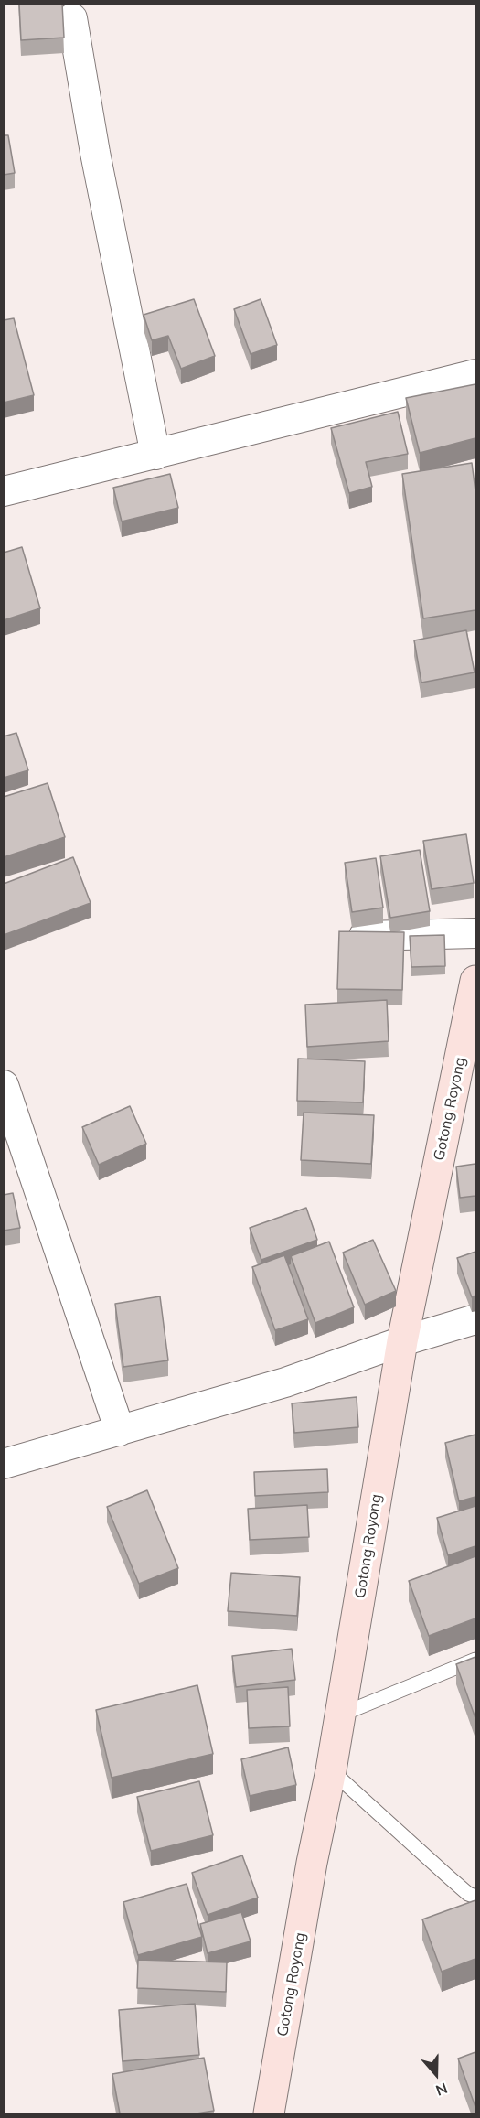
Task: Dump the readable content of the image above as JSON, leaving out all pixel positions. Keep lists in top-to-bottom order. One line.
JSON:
{"streets":{"street":["Gotong Royong"]},"north":"bottom"}
